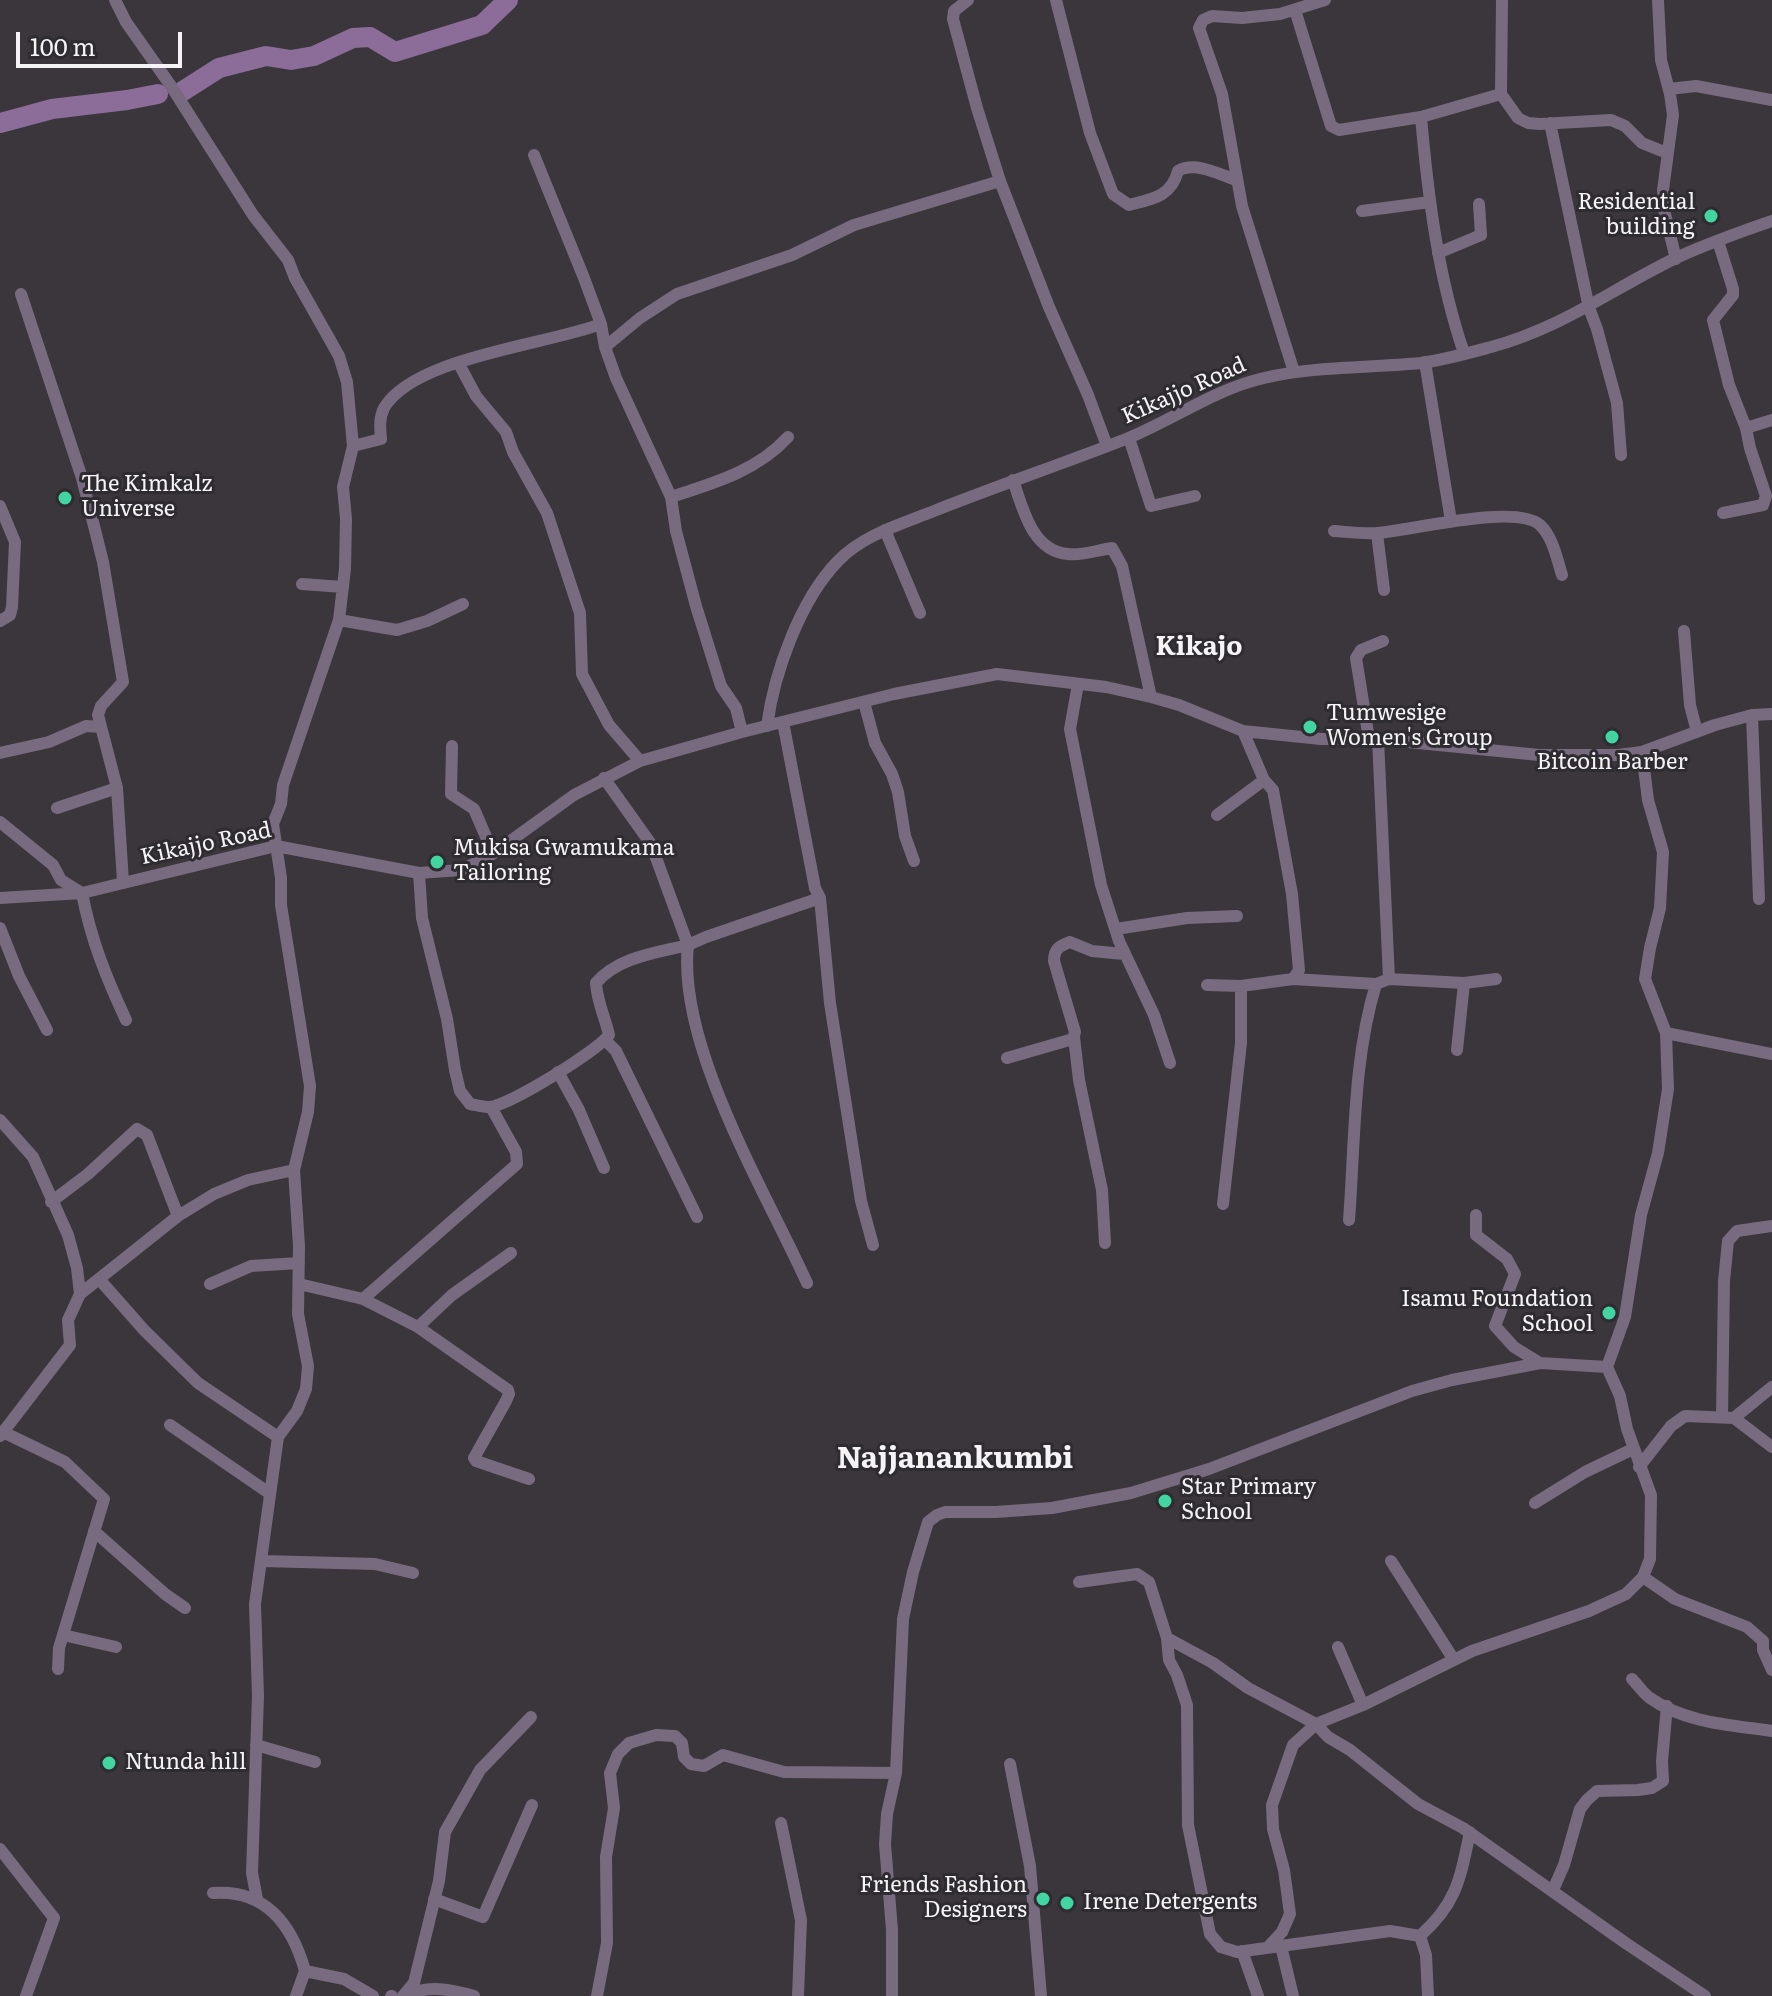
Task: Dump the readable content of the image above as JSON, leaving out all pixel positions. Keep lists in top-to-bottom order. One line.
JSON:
{"streets":{"street":["Kikajjo Road"]},"districts":["Kikajo","Najjanankumbi"],"places":["Residential building","The Kimkalz Universe","Tumwesige Women's Group","Bitcoin Barber","Mukisa Gwamukama Tailoring","Isamu Foundation School","Star Primary School","Ntunda hill","Friends Fashion Designers","Irene Detergents"],"scale_bar":"100 m"}
